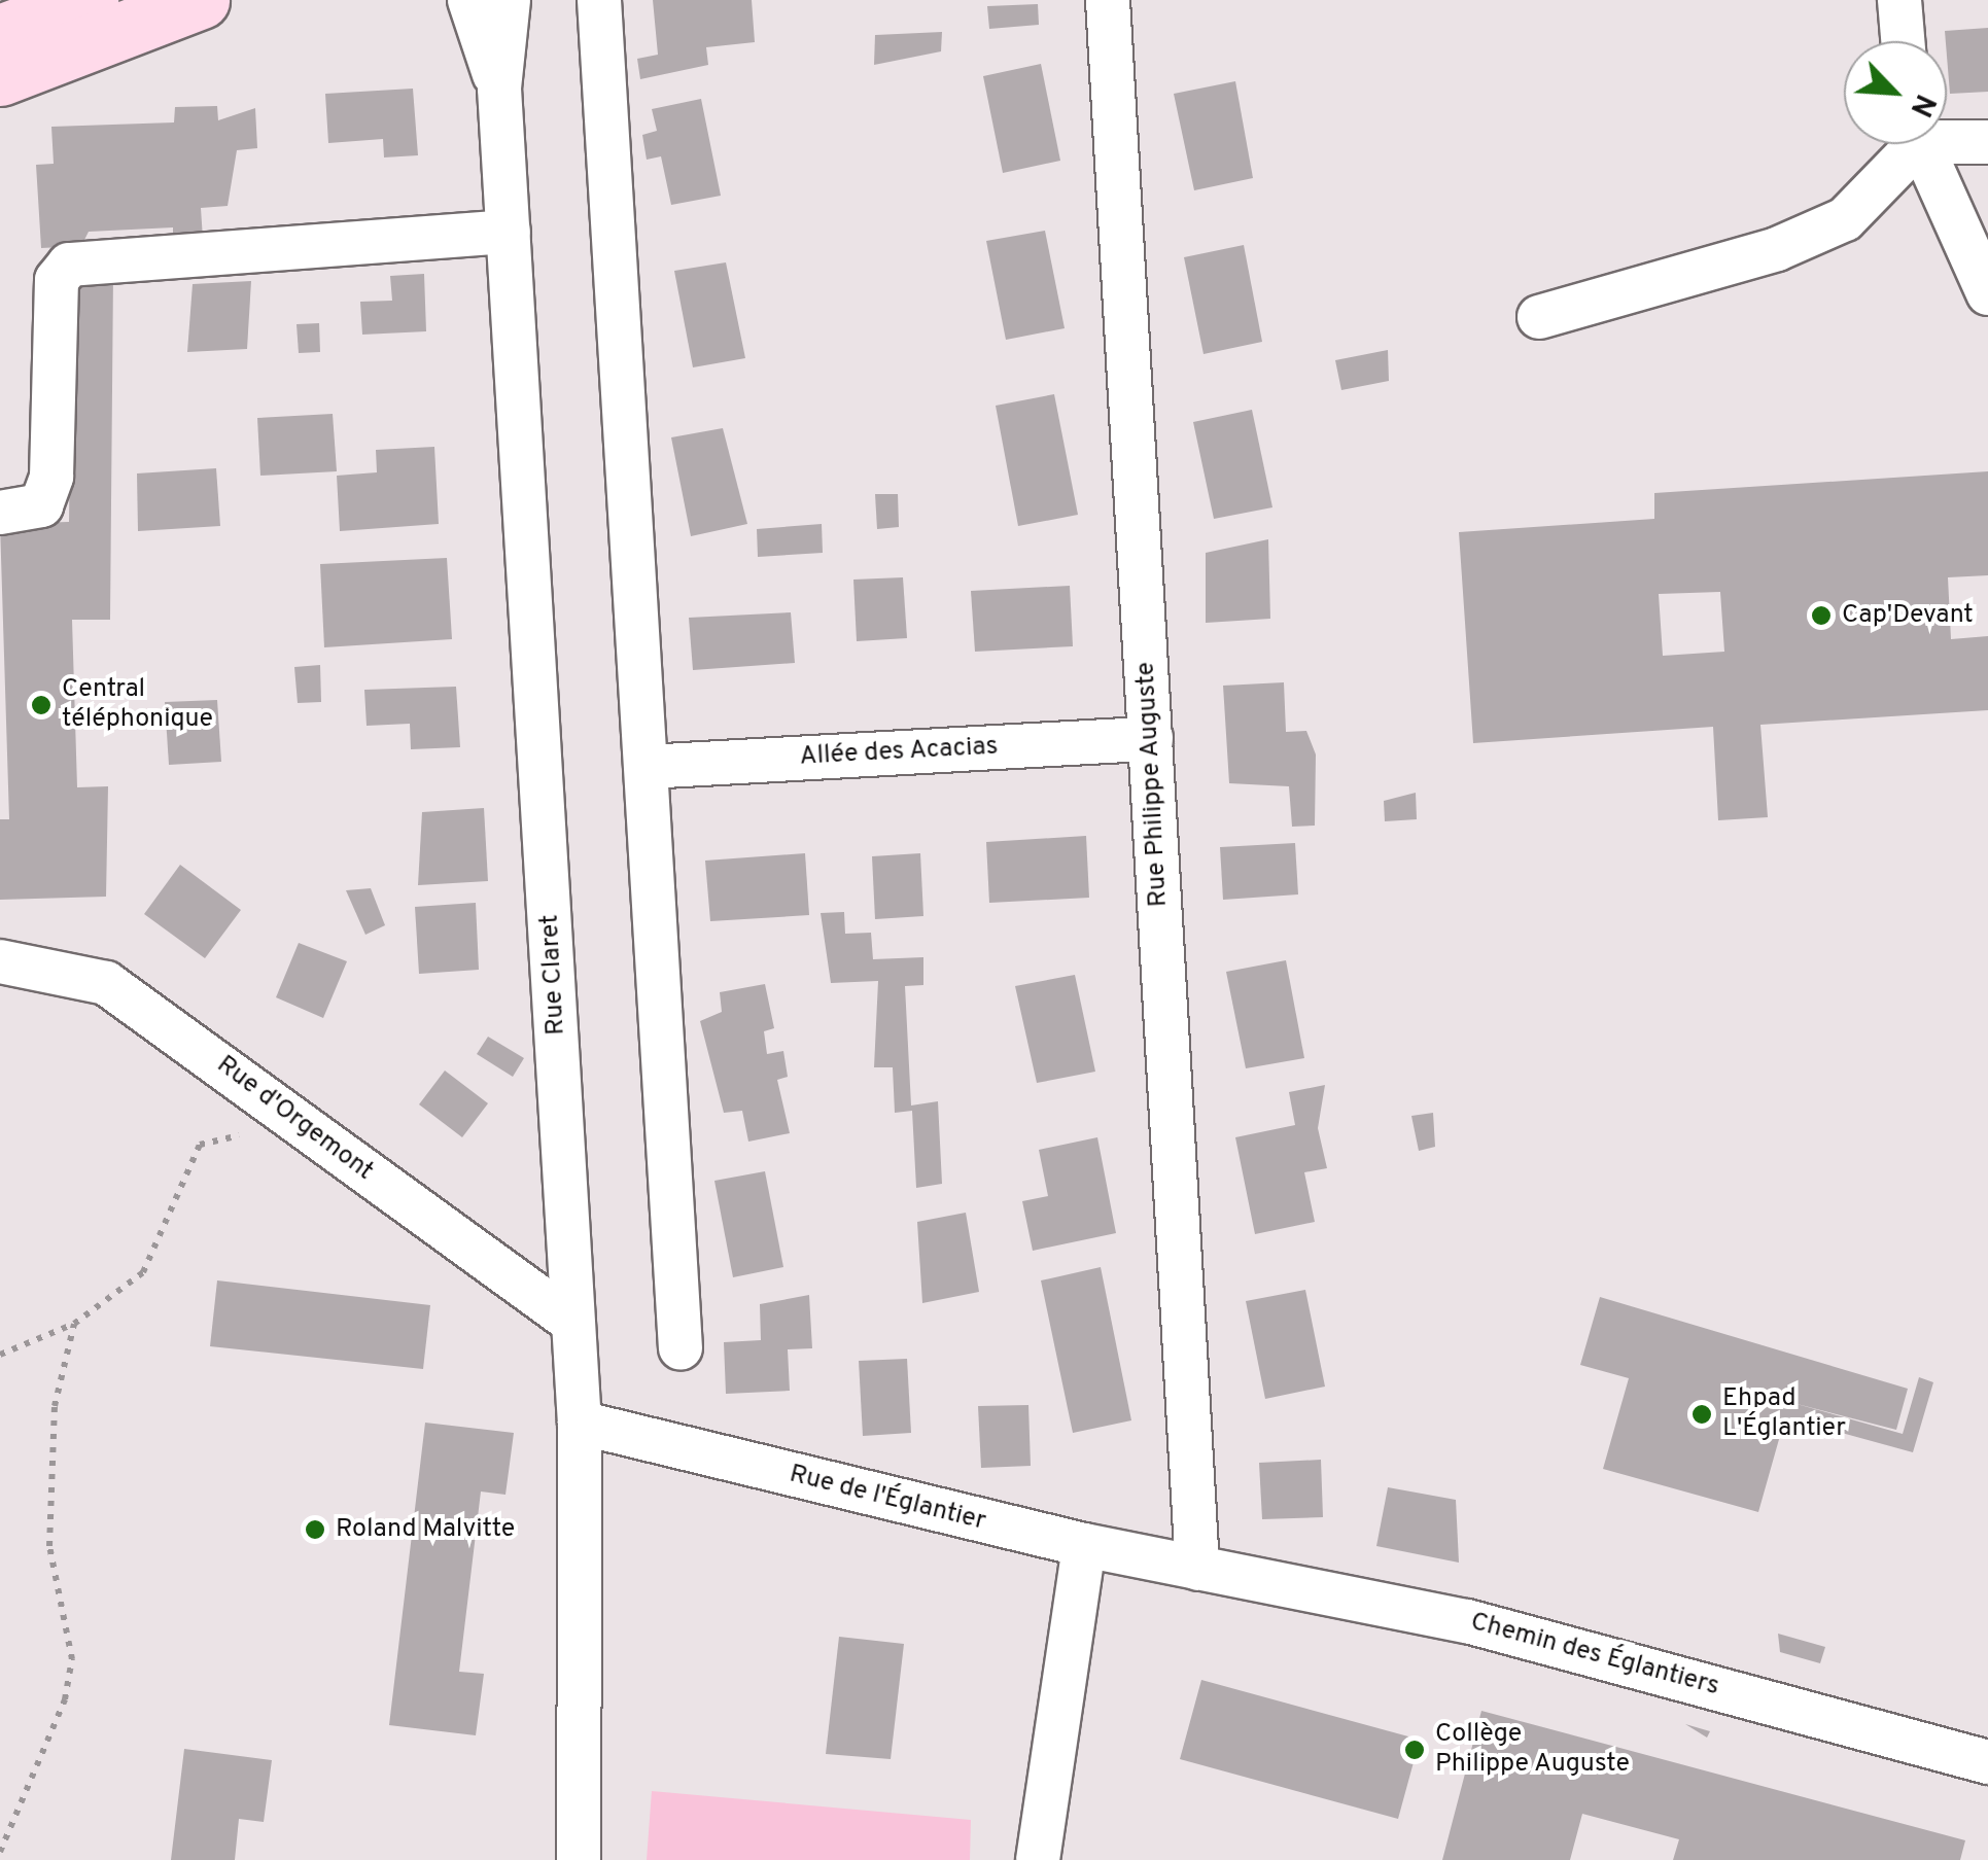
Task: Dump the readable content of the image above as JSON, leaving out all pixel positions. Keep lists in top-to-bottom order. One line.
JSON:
{"streets":{"street":["Allée des Acacias","Rue Philippe Auguste","Rue Claret","Rue d'Orgemont","Rue de l'Églantier","Chemin des Églantiers"]},"crossings":[["Allée des Acacias","Rue Philippe Auguste"],["Rue Philippe Auguste","Rue de l'Églantier"],["Rue Philippe Auguste","Chemin des Églantiers"],["Rue Claret","Rue d'Orgemont"],["Rue Claret","Rue de l'Églantier"],["Rue de l'Églantier","Chemin des Églantiers"]],"places":["Cap'Devant","Central téléphonique","Ehpad L'Églantier","Roland Malvitte","Collège Philippe Auguste"],"north":"bottom right"}
